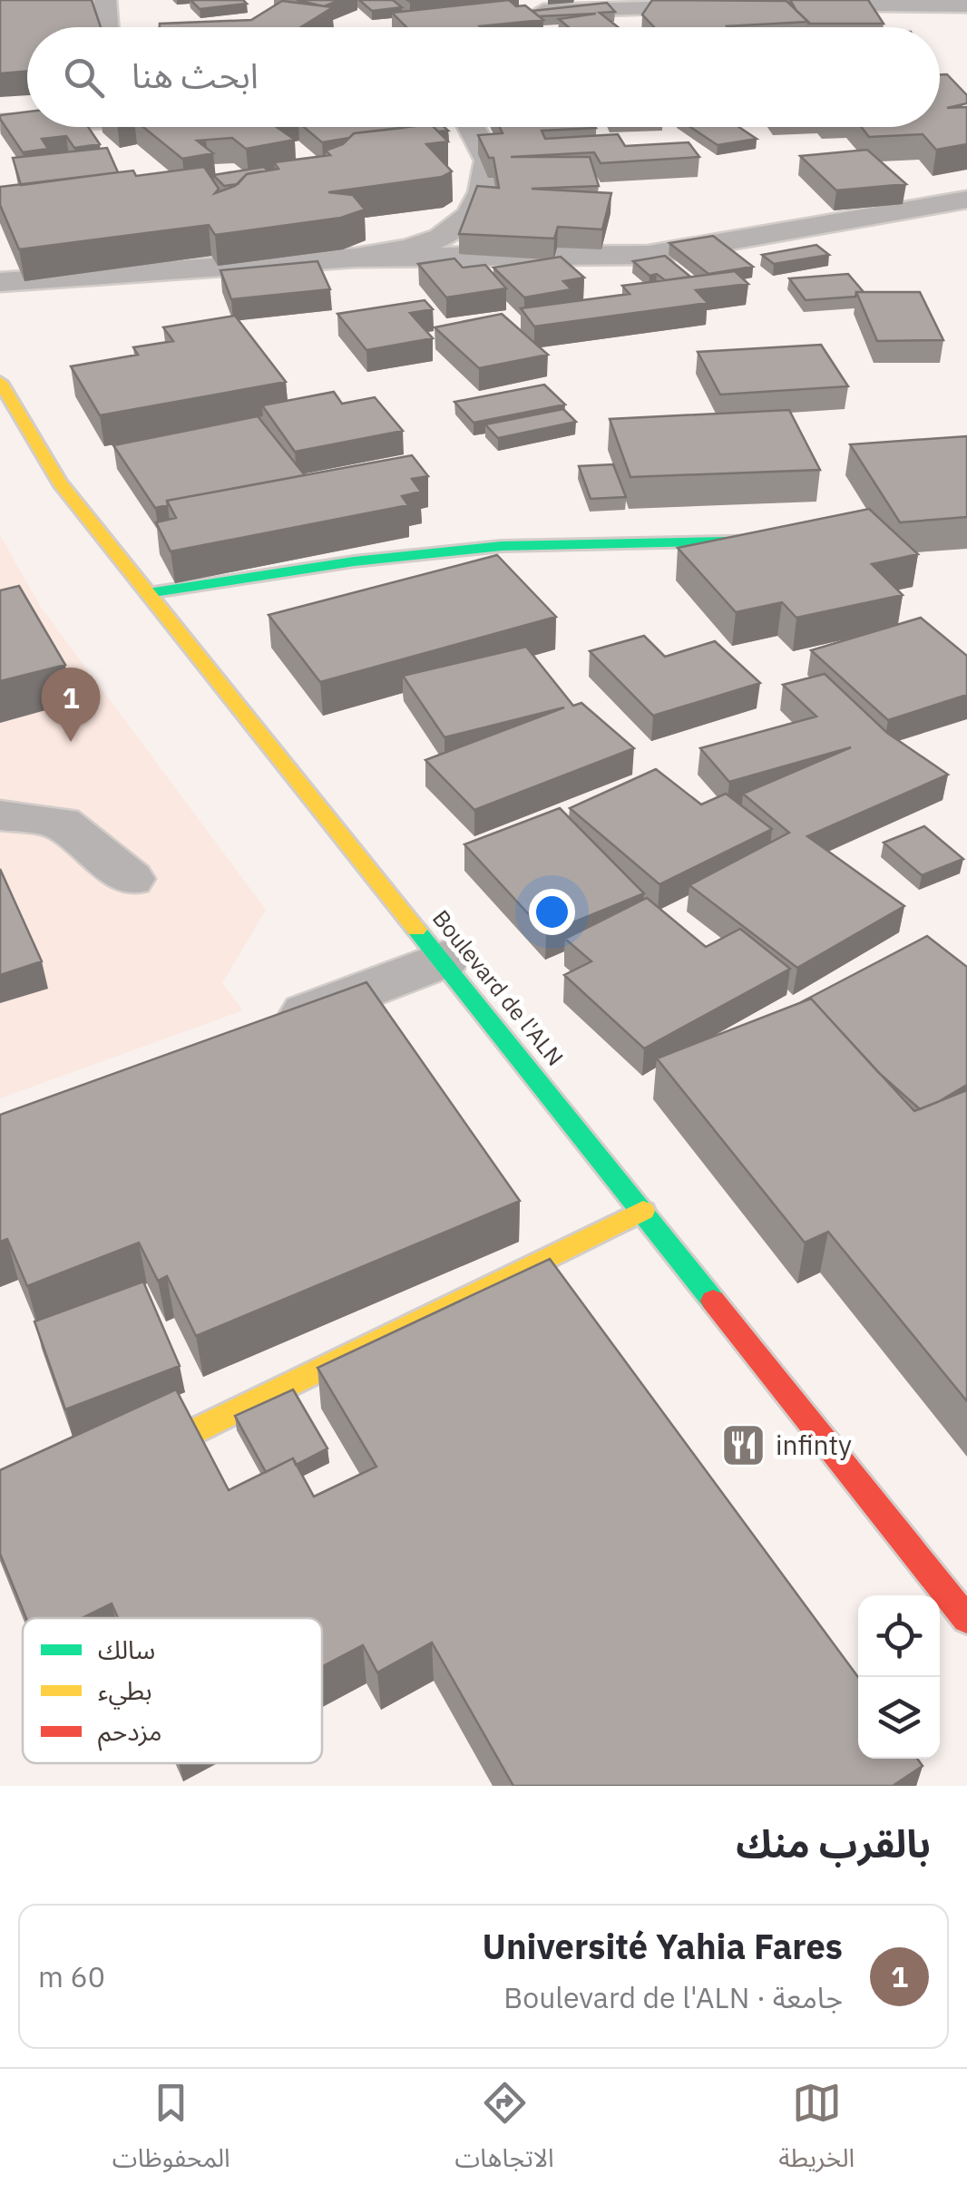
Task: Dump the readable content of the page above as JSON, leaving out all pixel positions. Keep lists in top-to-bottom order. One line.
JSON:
{"streets":{"main road":["Boulevard de l'ALN"]},"places":{"restaurant":["infinty"]},"legend":["سالك","بطيء","مزدحم"],"page":{"search":"ابحث هنا","pins":"1","heading":"بالقرب منك","list":[{"mark":"1","name":"Université Yahia Fares","note":"جامعة · Boulevard de l'ALN","value":"60 m"}],"nav":["الخريطة","الاتجاهات","المحفوظات"]}}
